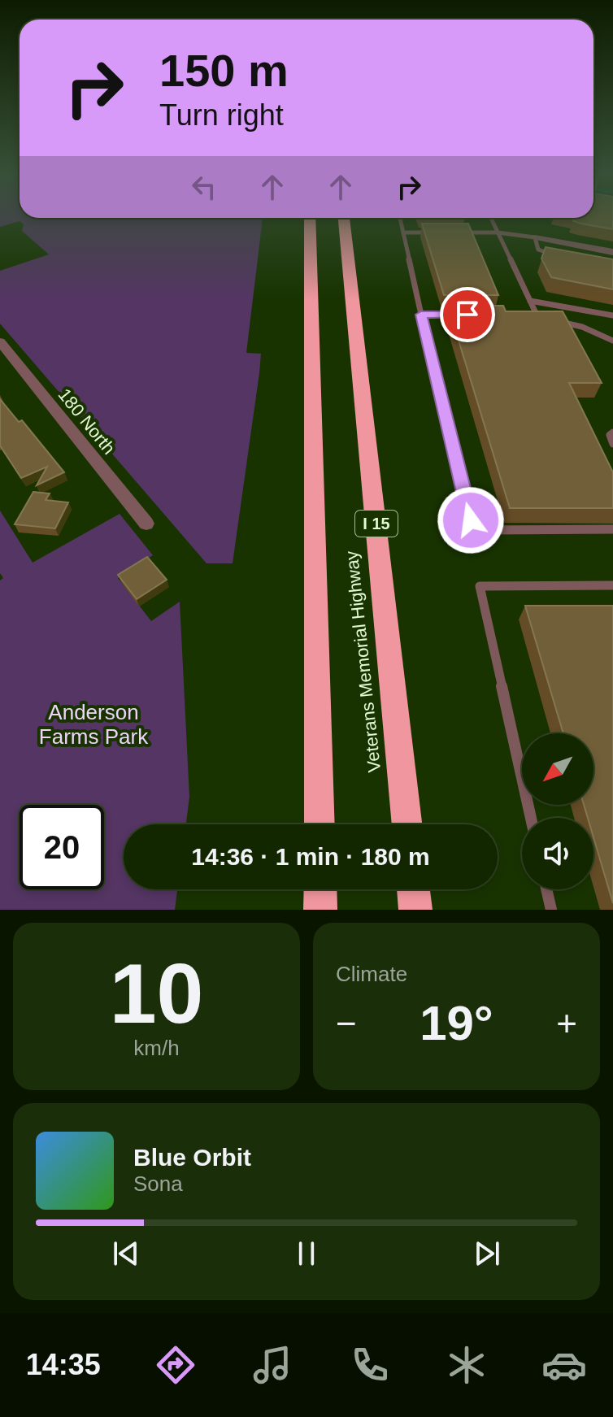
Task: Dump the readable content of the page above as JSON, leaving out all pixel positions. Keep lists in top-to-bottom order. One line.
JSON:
{"streets":{"highway":["I 15","Veterans Memorial Highway"],"street":["180 North"]},"parks":["Anderson Farms Park"],"north":"bottom left","page":{"turn":["150 m","Turn right"],"limit":"20","trip":"14:36 · 1 min · 180 m","tile":[["10","km/h"],"Climate"],"heat":["−","19°","+"],"song":["Blue Orbit","Sona"],"tabs":"14:35"}}
